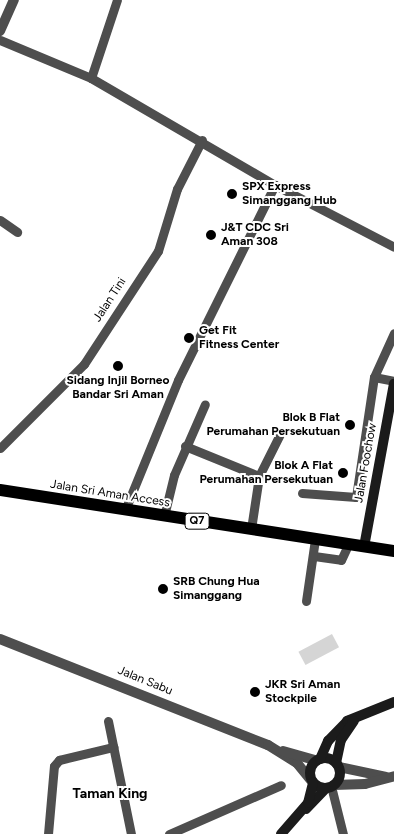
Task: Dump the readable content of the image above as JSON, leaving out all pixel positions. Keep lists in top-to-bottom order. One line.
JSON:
{"streets":{"main road":["Jalan Foochow","Jalan Sri Aman Access","Q7"],"street":["Jalan Tini","Jalan Sabu"]},"crossings":[["Jalan Foochow","Jalan Sri Aman Access"]],"districts":["Taman King"],"places":["SPX Express Simanggang Hub","J&T CDC Sri Aman 308","Get Fit Fitness Center","Sidang Injil Borneo Bandar Sri Aman","Blok B Flat Perumahan Persekutuan","Blok A Flat Perumahan Persekutuan","SRB Chung Hua Simanggang","JKR Sri Aman Stockpile"]}
